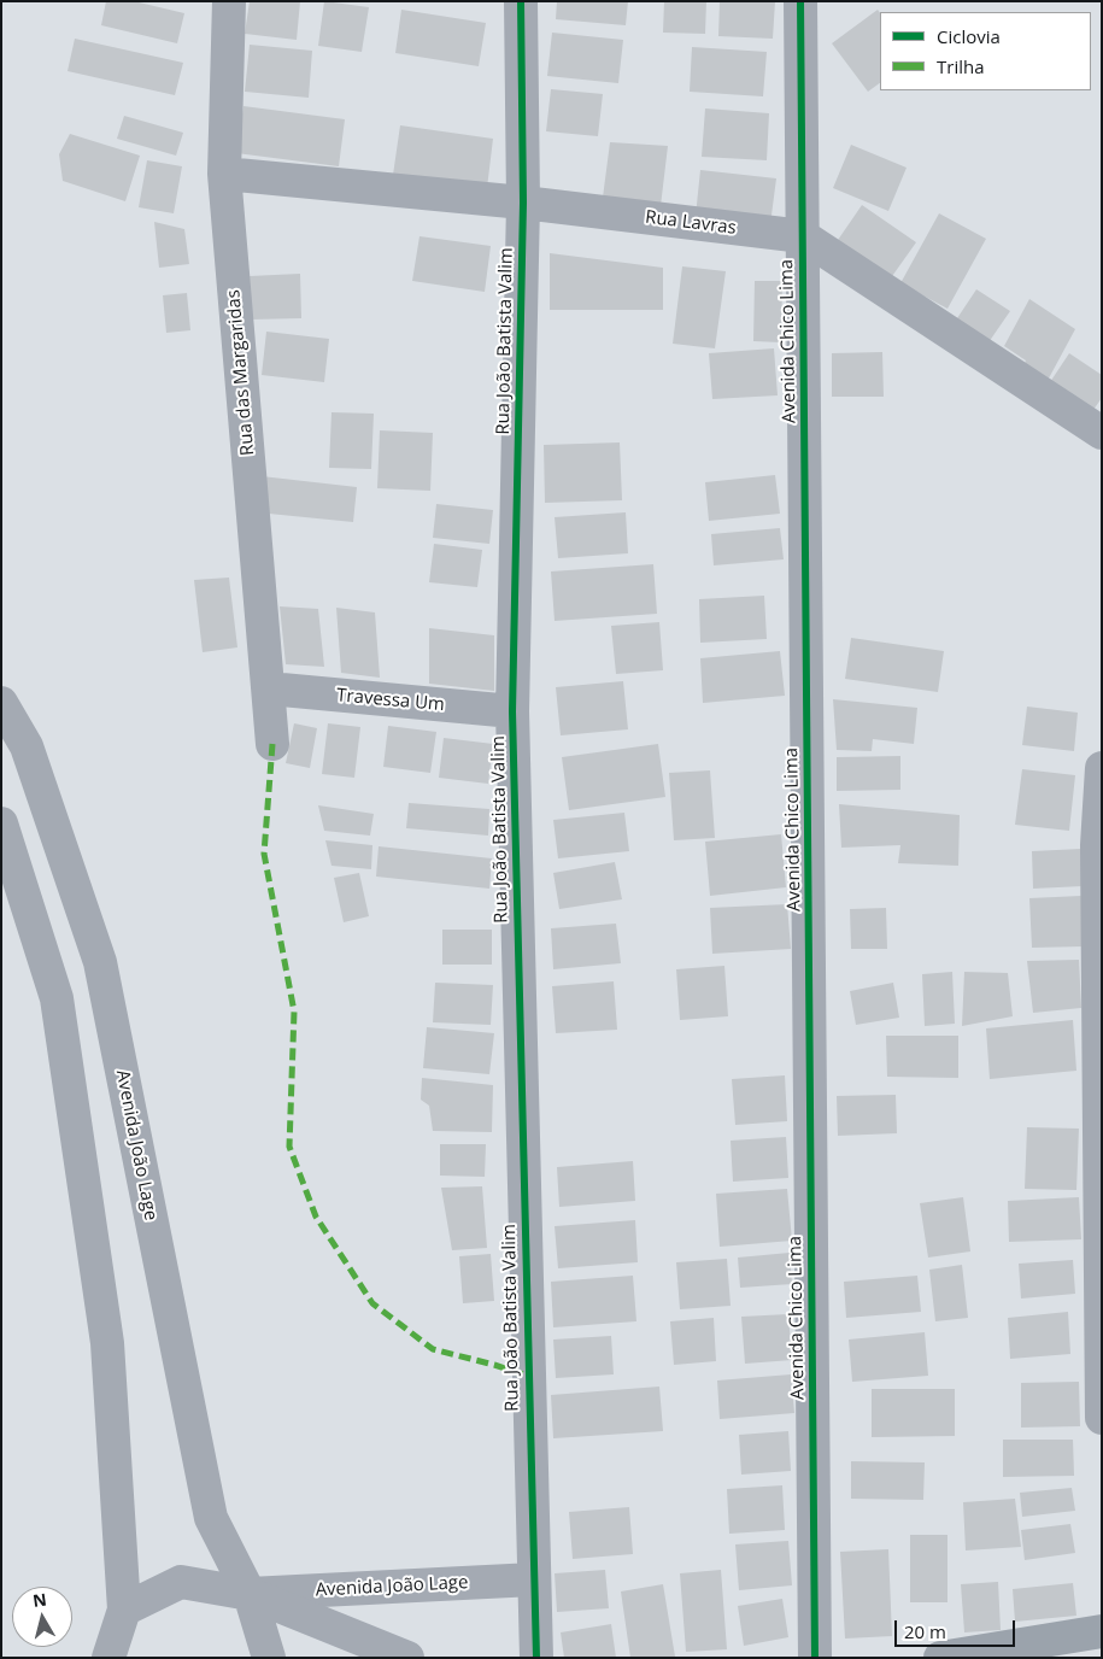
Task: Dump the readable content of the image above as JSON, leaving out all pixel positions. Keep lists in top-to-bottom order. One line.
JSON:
{"streets":{"street":["Rua Lavras","Rua João Batista Valim","Avenida Chico Lima","Rua das Margaridas","Travessa Um","Avenida João Lage"]},"crossings":[["Rua Lavras","Rua João Batista Valim"],["Rua Lavras","Avenida Chico Lima"],["Rua Lavras","Rua das Margaridas"],["Rua João Batista Valim","Travessa Um"],["Rua João Batista Valim","Avenida João Lage"],["Rua das Margaridas","Travessa Um"]],"legend":["Ciclovia","Trilha"],"scale_bar":"20 m","north":"top"}
